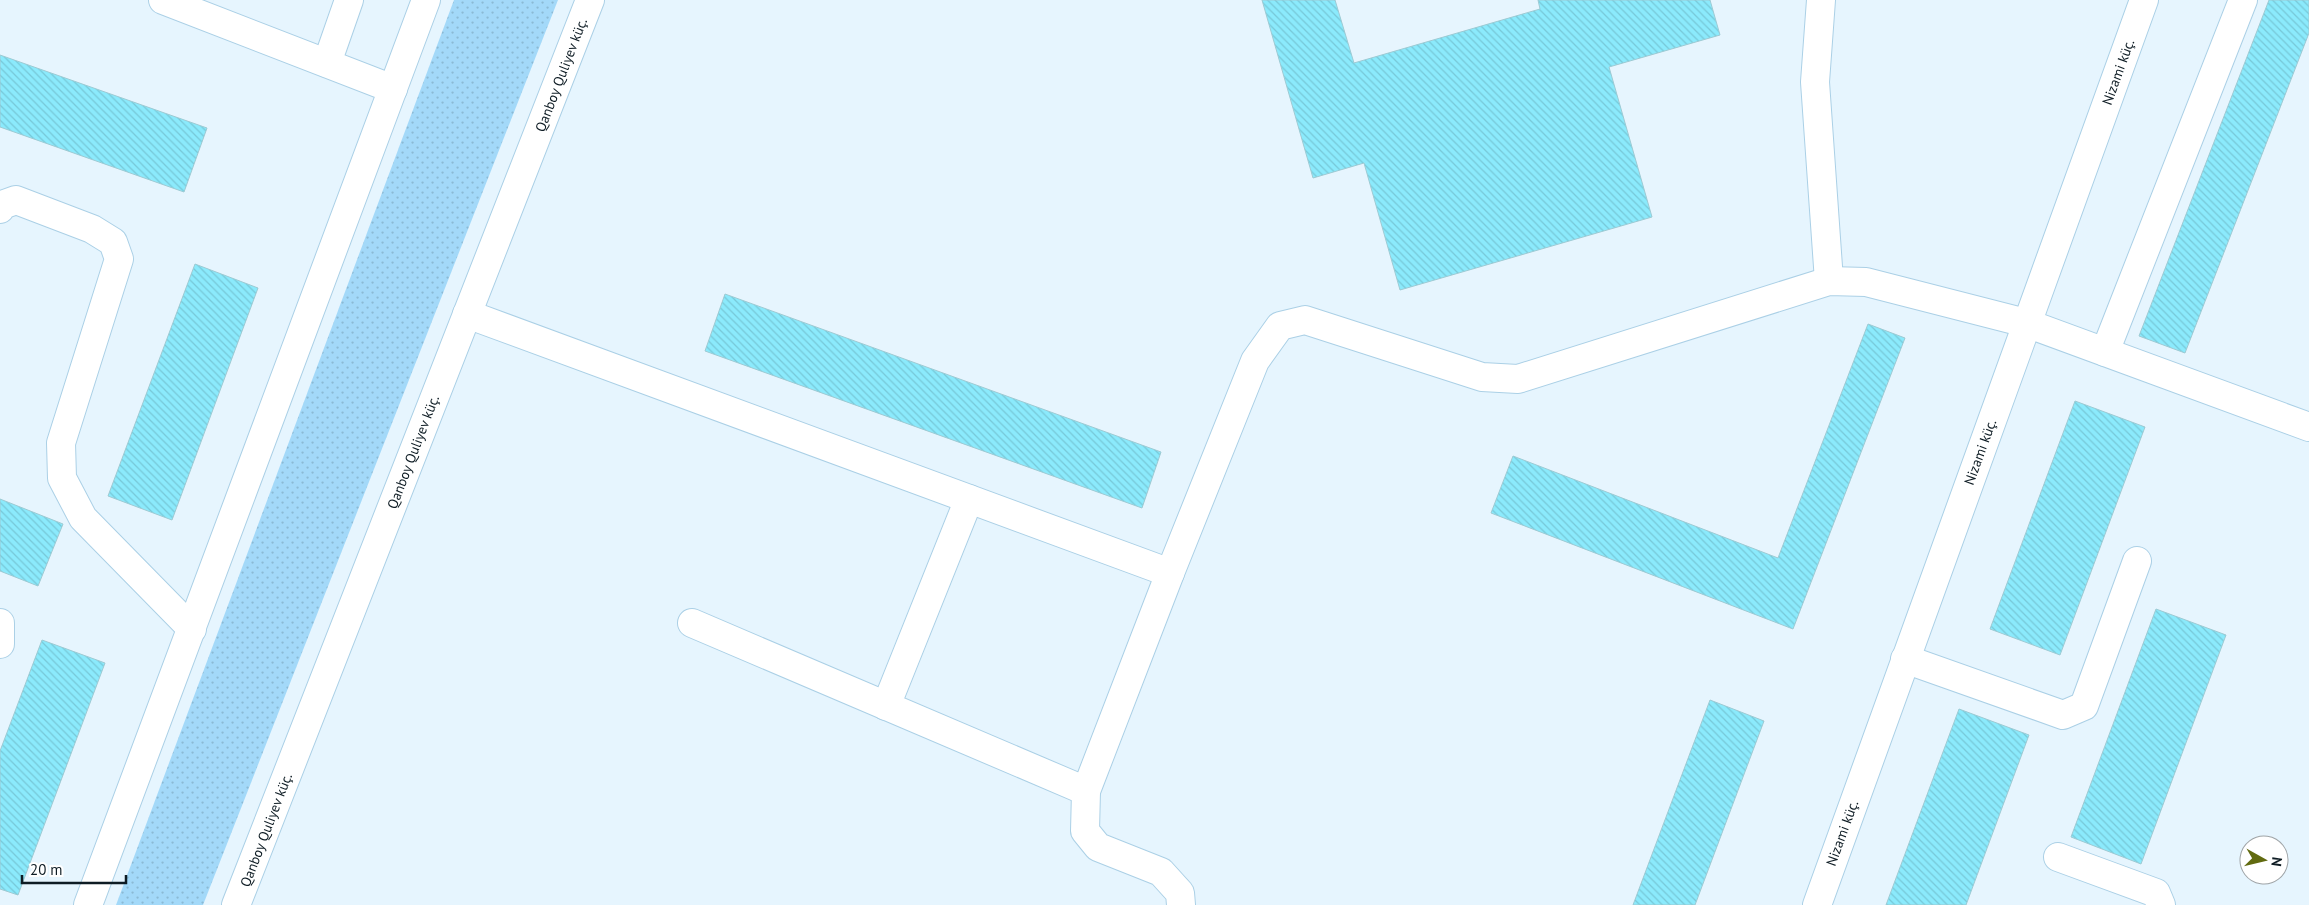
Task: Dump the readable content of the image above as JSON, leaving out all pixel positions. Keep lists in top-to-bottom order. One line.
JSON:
{"streets":{"street":["Nizami küç.","Qanboy Quliyev küç."]},"scale_bar":"20 m","north":"right"}
